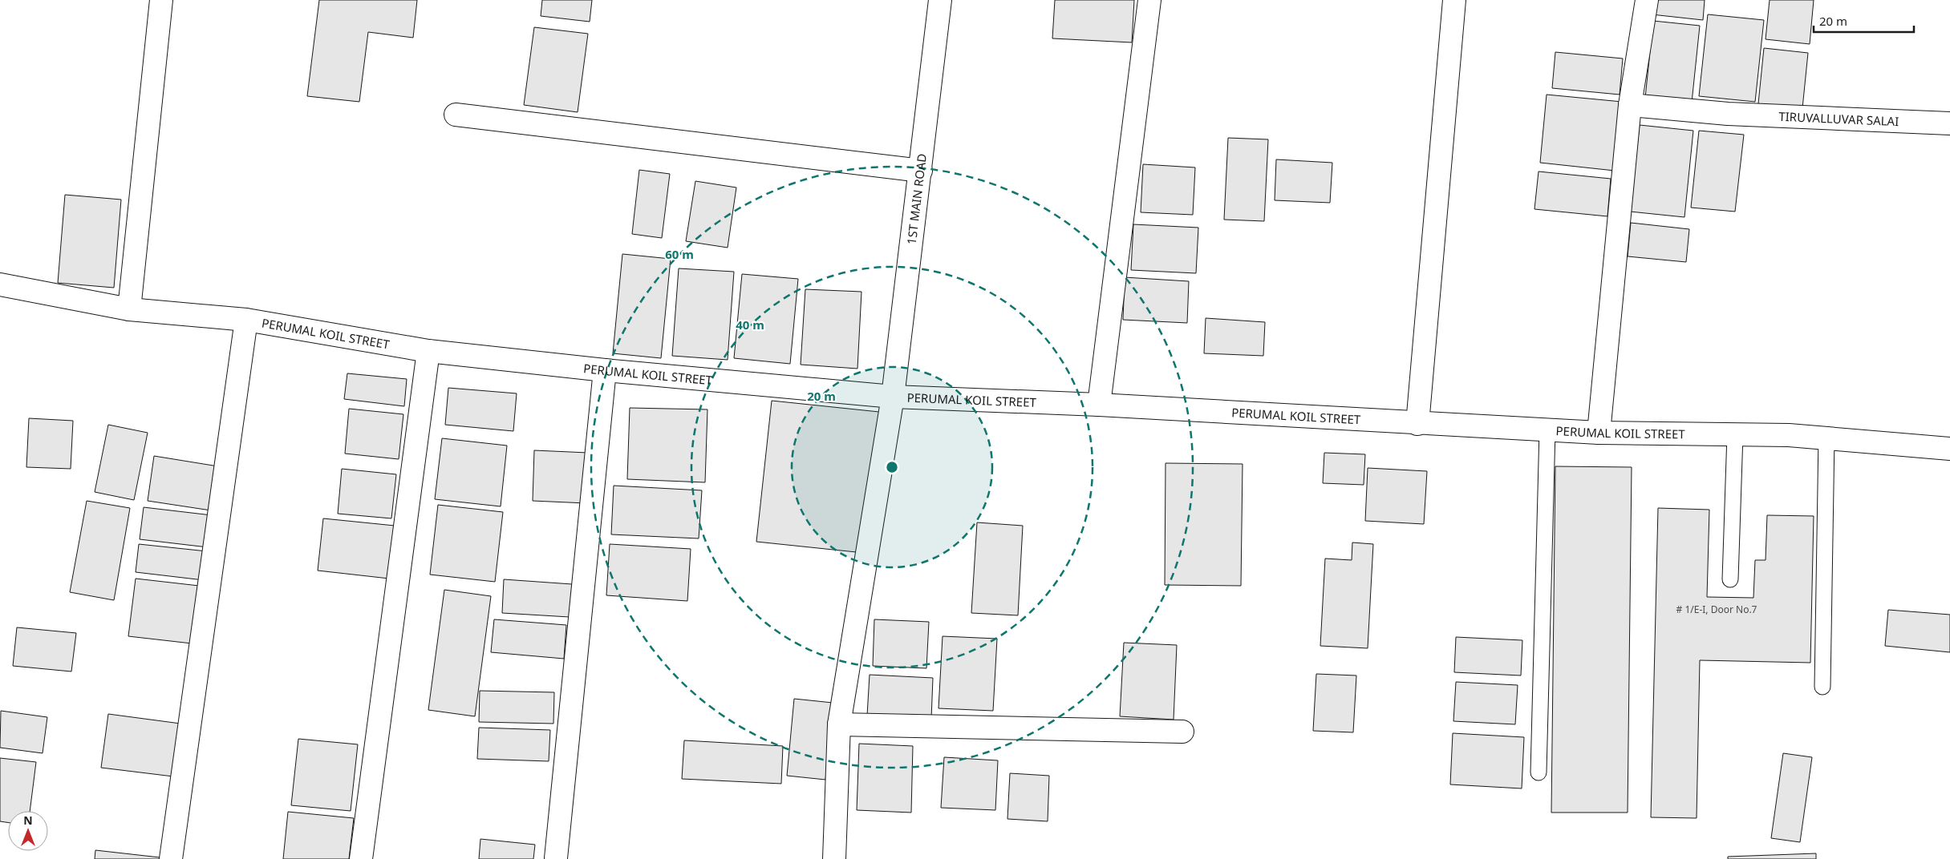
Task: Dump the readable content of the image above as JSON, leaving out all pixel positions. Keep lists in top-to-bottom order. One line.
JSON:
{"streets":{"street":["TIRUVALLUVAR SALAI","1ST MAIN ROAD","PERUMAL KOIL STREET"]},"crossings":[["1ST MAIN ROAD","PERUMAL KOIL STREET"]],"house_numbers":["# 1/E-I, Door No.7"],"scale_bar":"20 m","north":"top","rings":["60 m","40 m","20 m"]}
